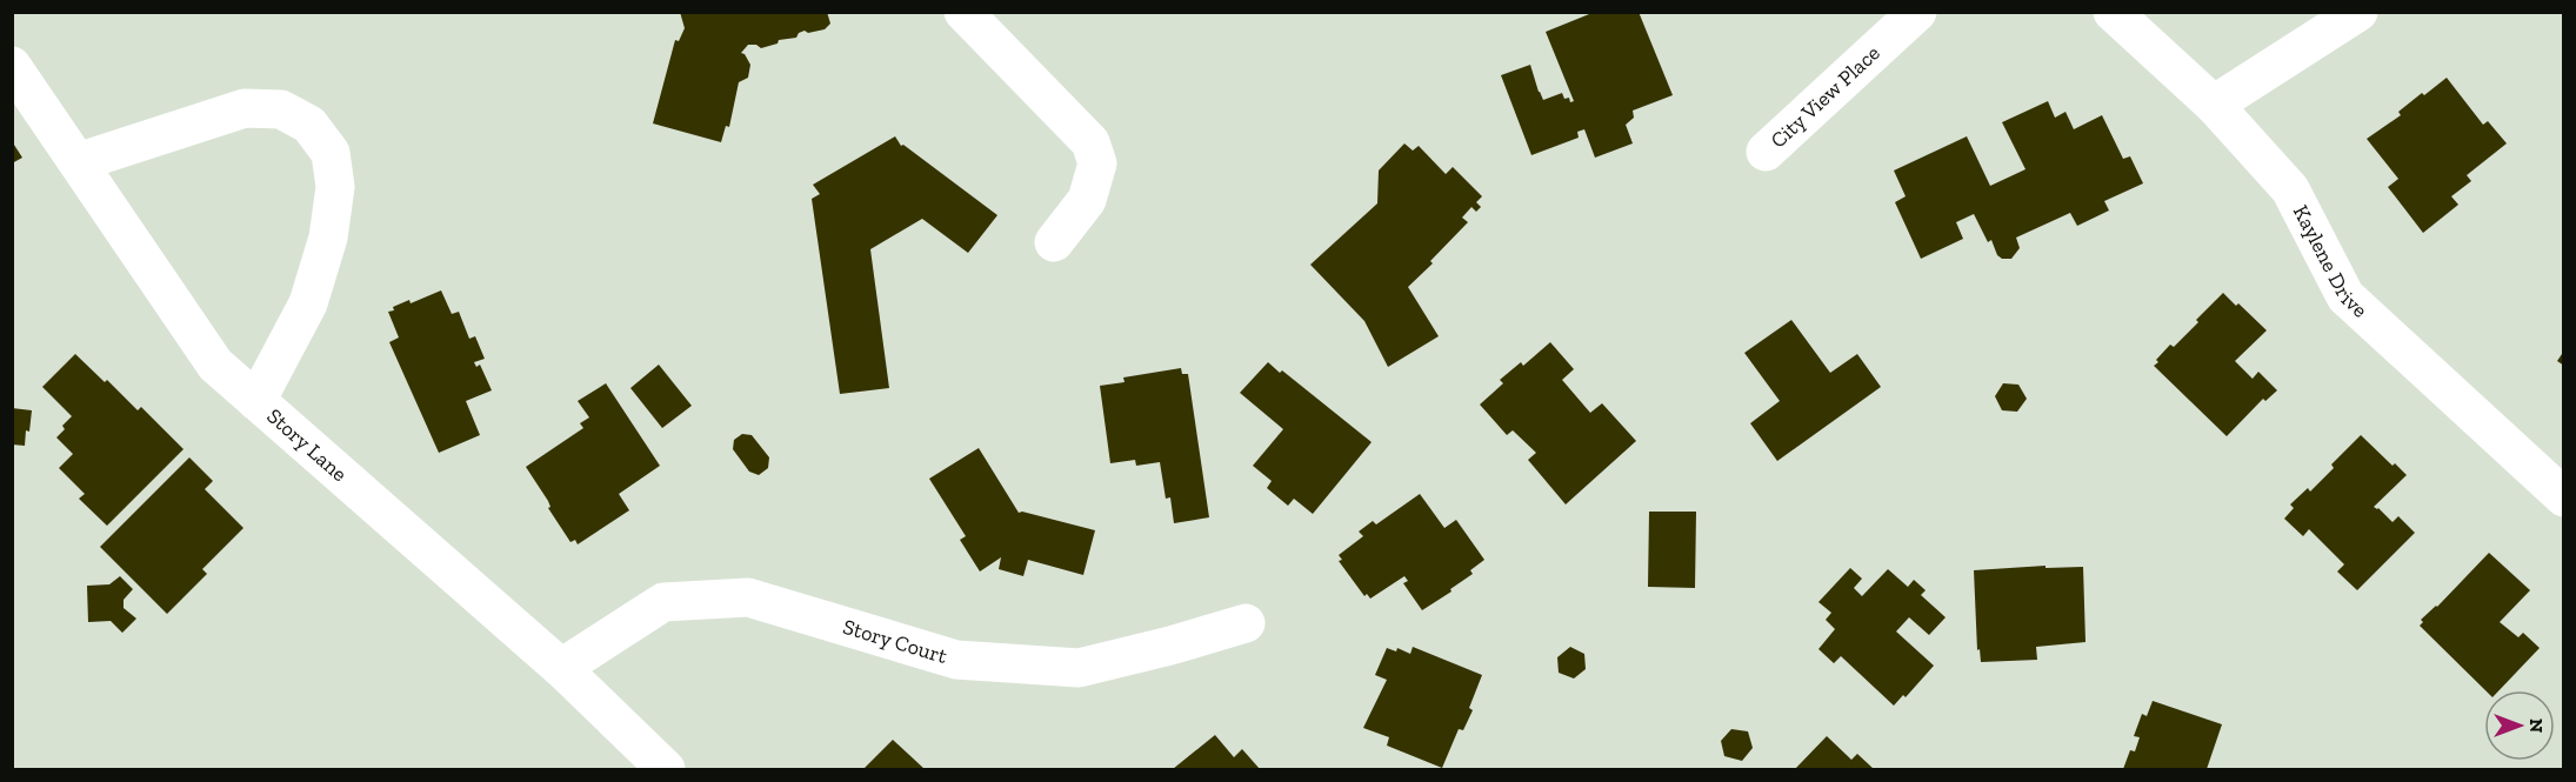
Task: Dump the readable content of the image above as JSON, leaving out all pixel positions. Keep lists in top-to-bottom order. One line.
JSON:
{"streets":{"street":["City View Place","Kaylene Drive","Story Lane","Story Court"]},"crossings":[["Story Lane","Story Court"]],"north":"right"}
